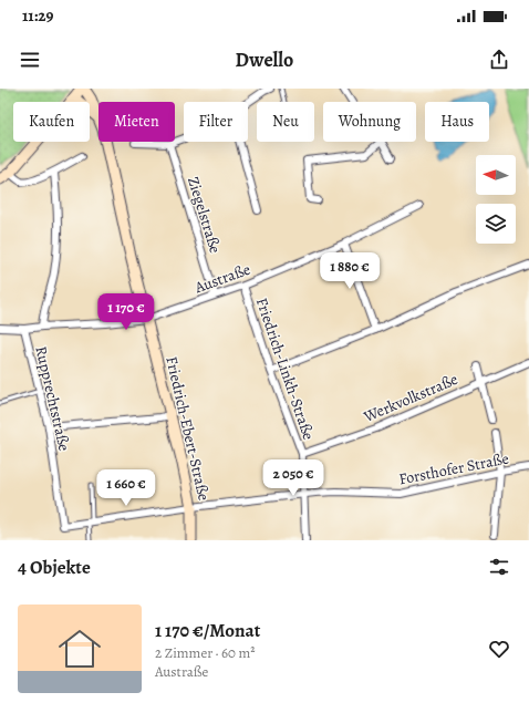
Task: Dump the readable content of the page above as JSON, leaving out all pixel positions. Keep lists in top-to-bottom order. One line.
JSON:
{"streets":{"street":["Ziegelstraße","Austraße","Friedrich-Linkh-Straße","Werkvolkstraße","Rupprechtstraße","Friedrich-Ebert-Straße","Forsthofer Straße"]},"crossings":[["Ziegelstraße","Austraße"],["Austraße","Friedrich-Linkh-Straße"],["Austraße","Rupprechtstraße"],["Austraße","Friedrich-Ebert-Straße"],["Friedrich-Linkh-Straße","Werkvolkstraße"],["Friedrich-Linkh-Straße","Forsthofer Straße"],["Rupprechtstraße","Forsthofer Straße"],["Friedrich-Ebert-Straße","Forsthofer Straße"]],"north":"left","page":{"status":"11:29","header":"Dwello","chip":["Kaufen","Mieten","Filter","Neu","Wohnung","Haus"],"price":["1 880 €","1 170 €","2 050 €","1 660 €"],"heading":"4 Objekte","list":[{"name":"1 170 €/Monat","note":"2 Zimmer · 60 m² · Austraße"}]}}
